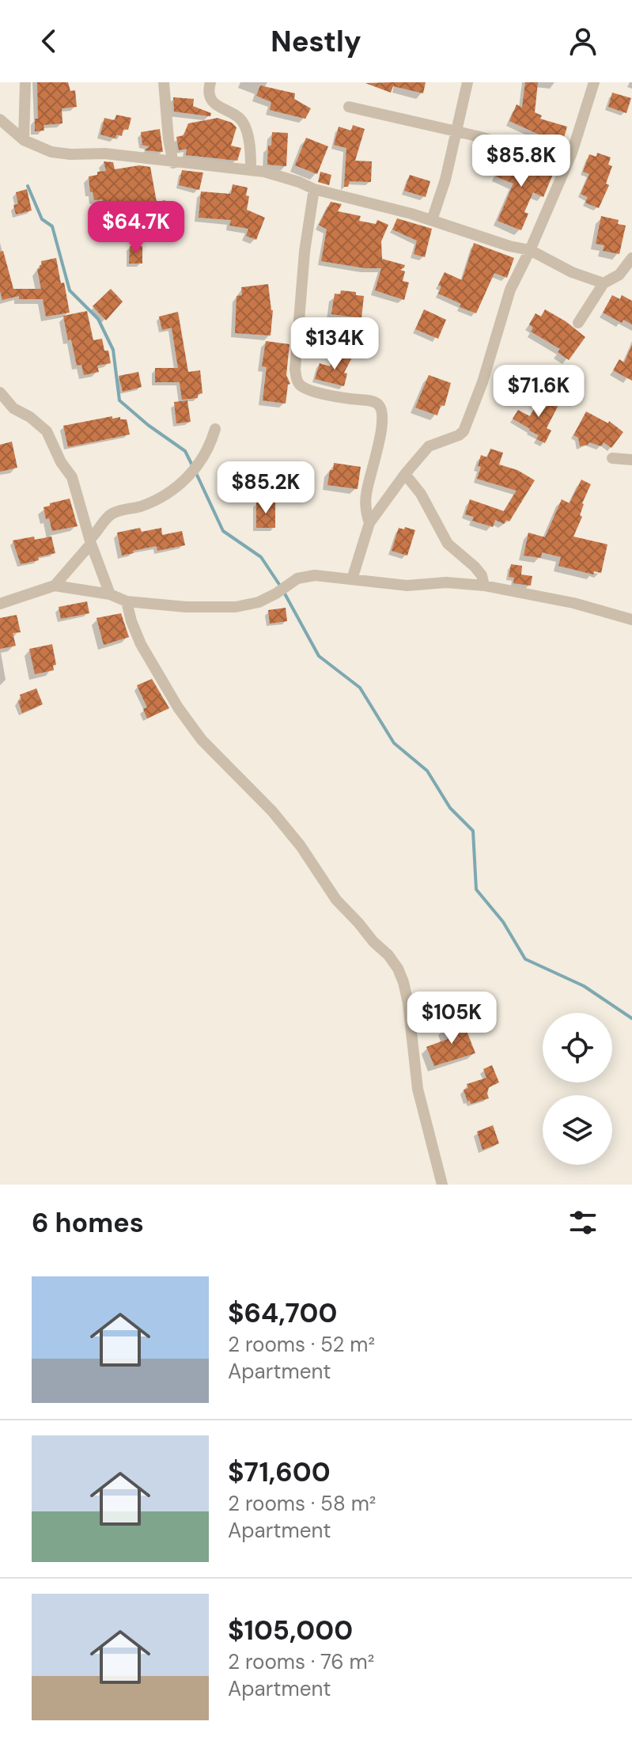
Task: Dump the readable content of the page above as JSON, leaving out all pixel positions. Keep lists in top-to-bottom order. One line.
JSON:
{"page":{"header":"Nestly","price":["$85.8K","$64.7K","$134K","$71.6K","$85.2K","$105K"],"heading":"6 homes","list":[{"name":"$64,700","note":"2 rooms · 52 m² · Apartment"},{"name":"$71,600","note":"2 rooms · 58 m² · Apartment"},{"name":"$105,000","note":"2 rooms · 76 m² · Apartment"}]}}
